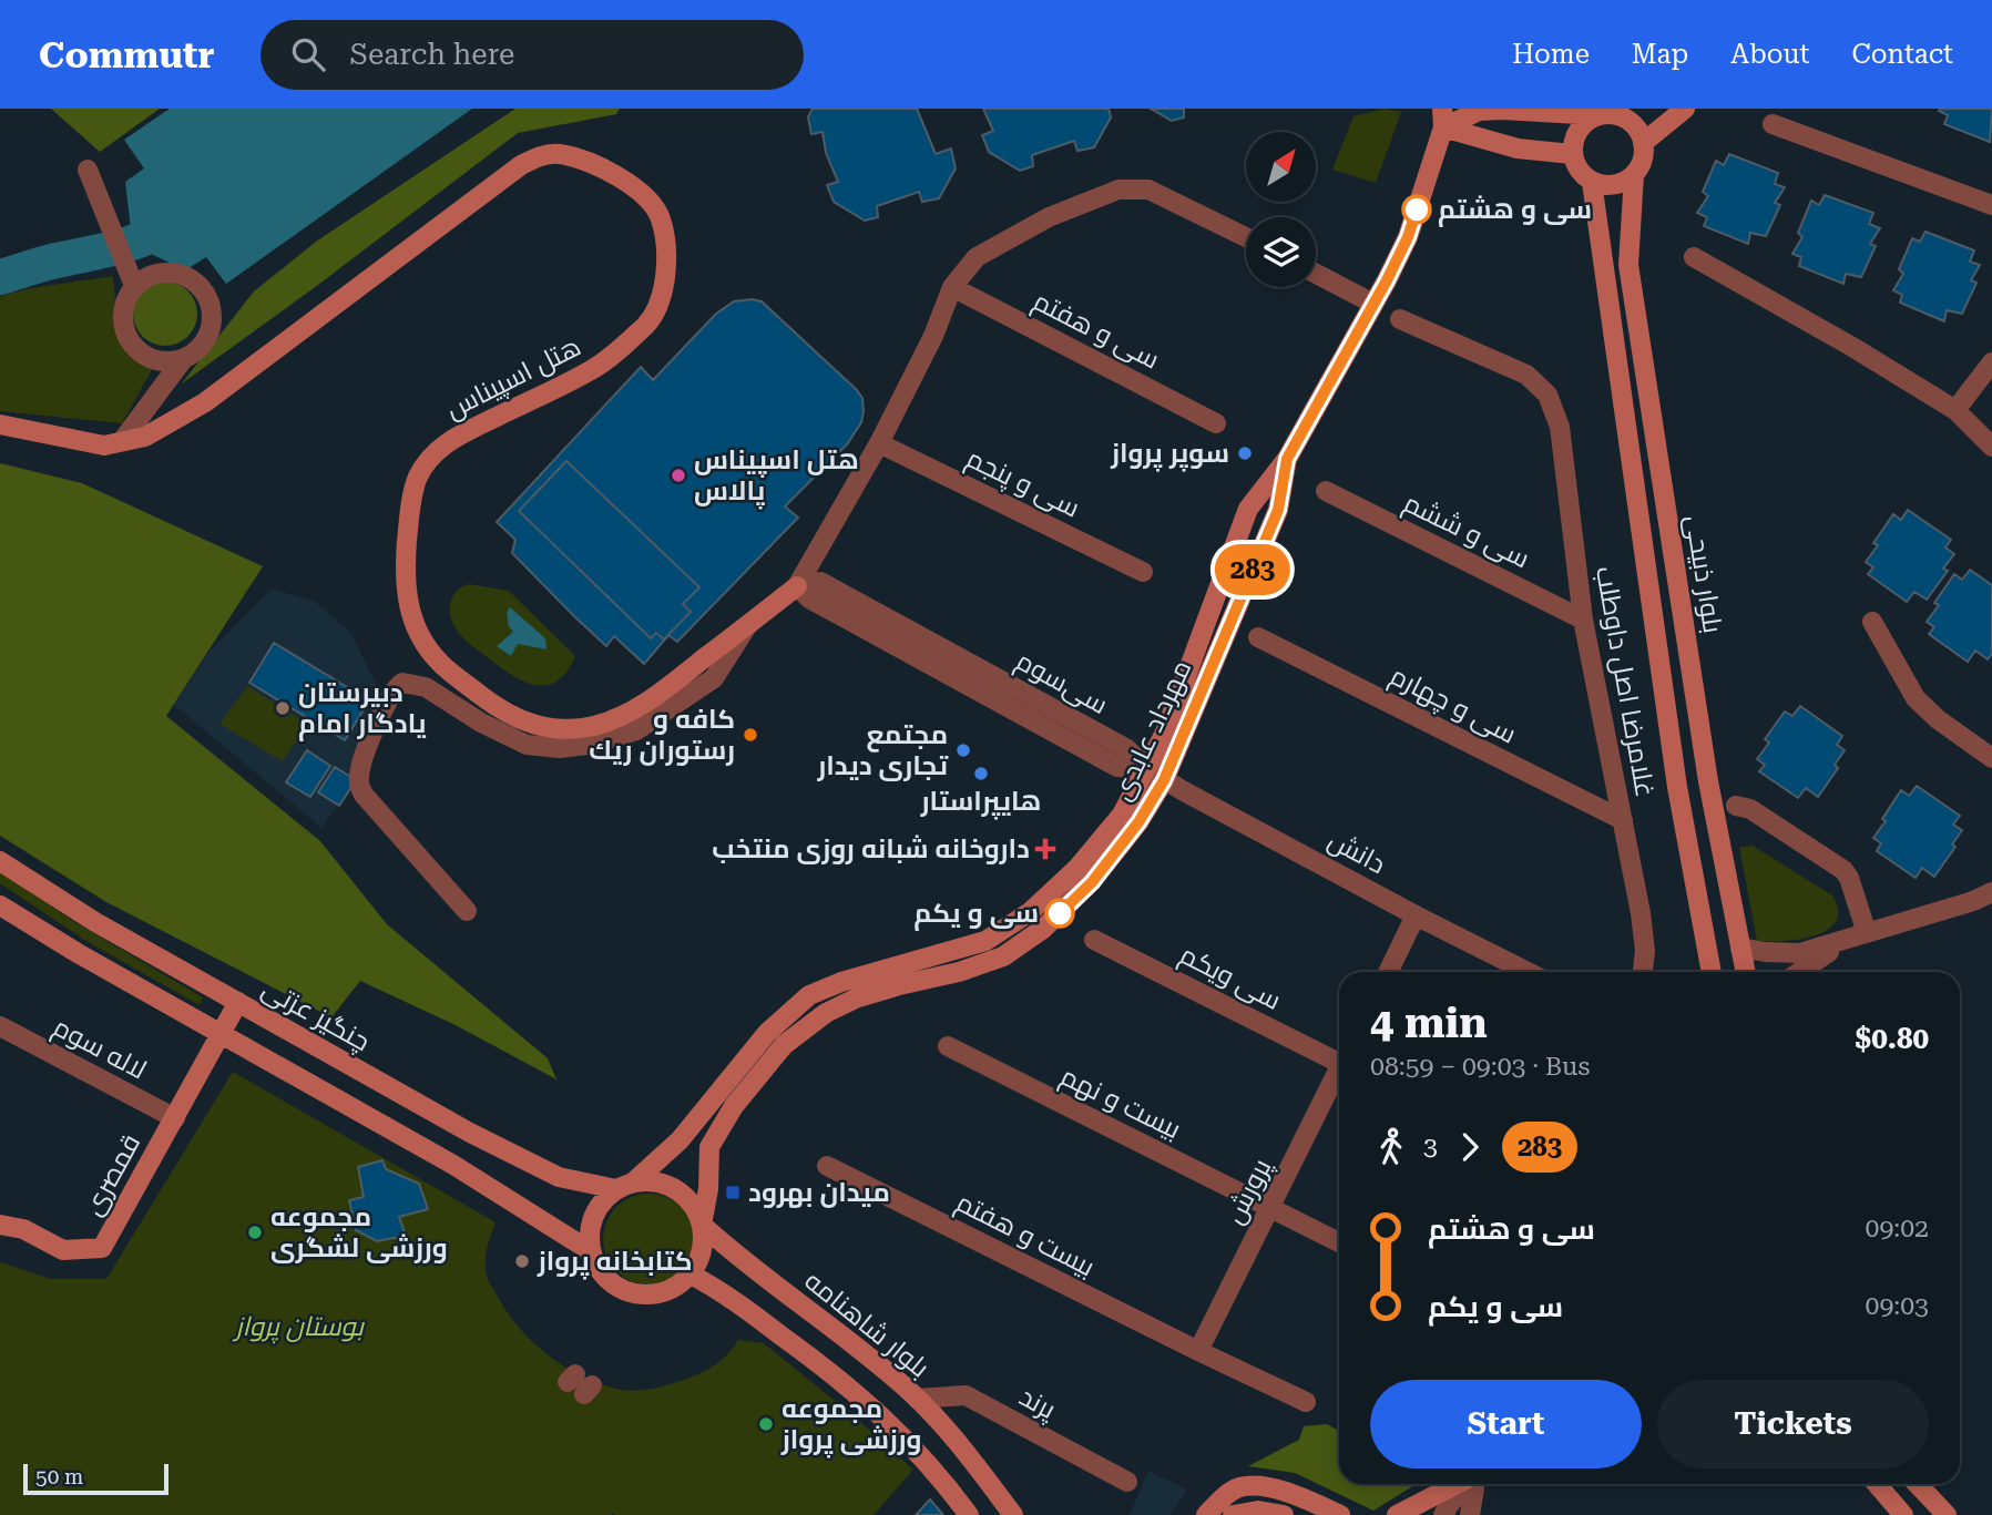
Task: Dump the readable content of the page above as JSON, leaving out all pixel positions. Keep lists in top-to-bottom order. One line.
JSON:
{"streets":{"street":["سی و هفتم","هتل اسپیناس","سی و پنجم","سی و ششم","بلوار ذبیحی","غلامرضا اصل داوطلب","سی‌سوم","سی و چهارم","مهرداد عابدی","دانش","سی ویکم","چنگیز عزتی","لاله سوم","بیست و نهم","قمصری","پرورش","بیست و هفتم","بلوار شاهنامه","پرند"]},"crossings":[["هتل اسپیناس","سی‌سوم"],["سی و ششم","غلامرضا اصل داوطلب"],["غلامرضا اصل داوطلب","سی و چهارم"],["سی‌سوم","مهرداد عابدی"],["سی‌سوم","دانش"],["مهرداد عابدی","دانش"],["مهرداد عابدی","چنگیز عزتی"],["مهرداد عابدی","بلوار شاهنامه"],["چنگیز عزتی","قمصری"],["چنگیز عزتی","بلوار شاهنامه"],["لاله سوم","قمصری"],["بیست و نهم","پرورش"],["پرورش","بیست و هفتم"],["بلوار شاهنامه","پرند"]],"parks":["بوستان پرواز"],"places":{"other":["سی و هشتم","سوپر پرواز","هتل اسپیناس پالاس","دبیرستان یادگار امام","كافه و رستوران ريك","مجتمع تجاری دیدار","هایپراستار","سی و یکم","مجموعه ورزشی لشگری","کتابخانه پرواز","مجموعه ورزشی پرواز"],"health":["داروخانه شبانه روزی منتخب"],"transit":["میدان بهرود"]},"lines":["bus line 283"],"scale_bar":"50 m","north":"top right","page":{"header":"Commutr","search":"Search here","nav":["Home","Map","About","Contact"],"on_map":"283","heading":["4 min","08:59 – 09:03 · Bus","$0.80"],"legs":["3","283"],"list":[{"name":"سی و هشتم","value":"09:02"},{"name":"سی و یکم","value":"09:03"}],"buttons":["Start","Tickets"],"scale":"50 m"}}
